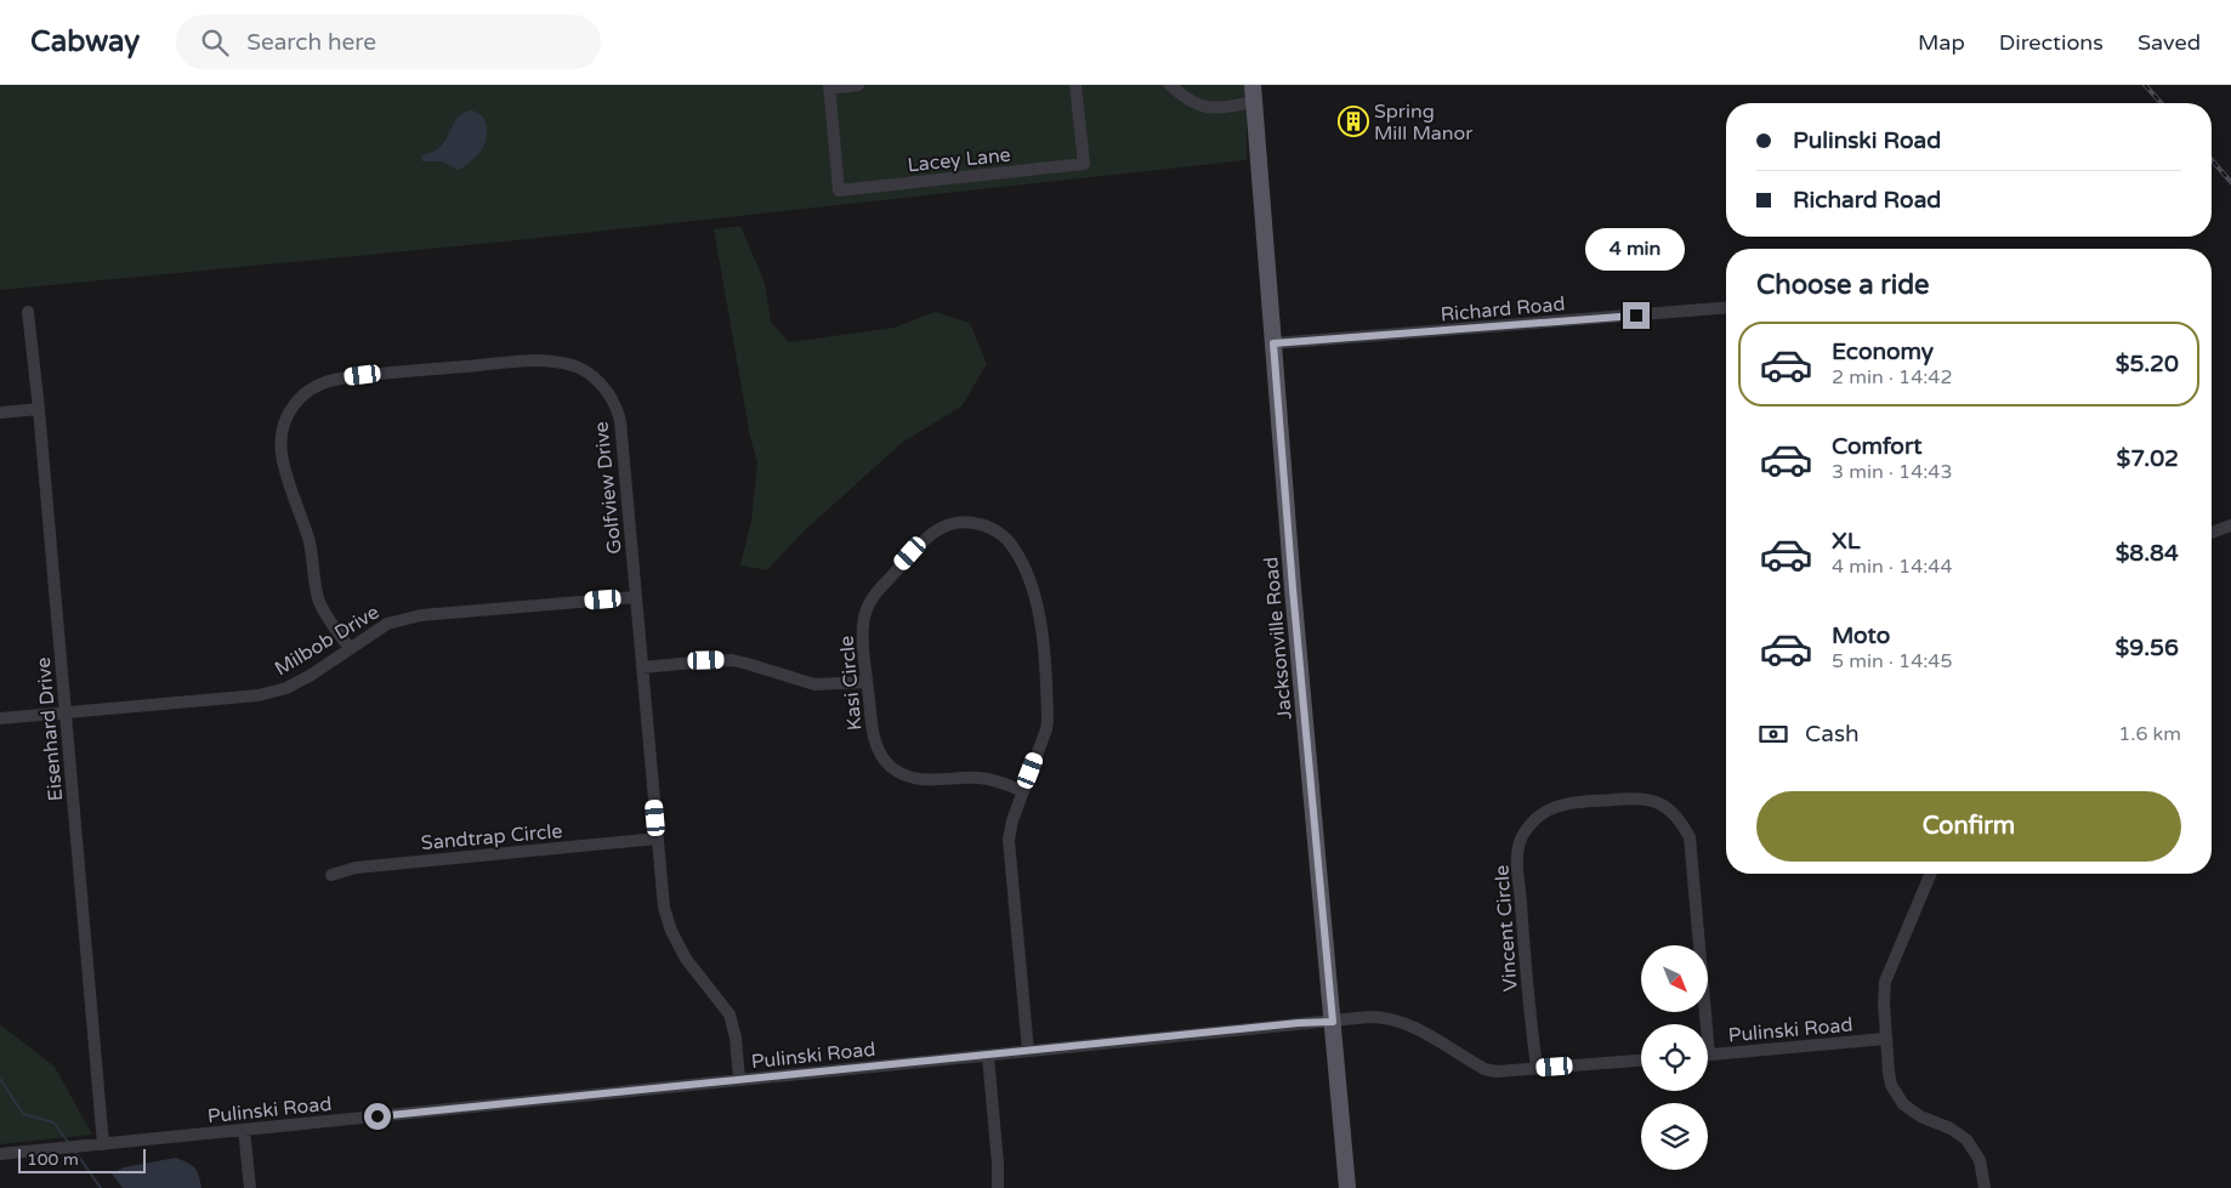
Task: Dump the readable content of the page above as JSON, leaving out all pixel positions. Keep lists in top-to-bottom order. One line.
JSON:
{"streets":{"main road":["Jacksonville Road"],"street":["Lacey Lane","Richard Road","Golfview Drive","Milbob Drive","Kasi Circle","Eisenhard Drive","Sandtrap Circle","Vincent Circle","Pulinski Road"]},"crossings":[["Richard Road","Jacksonville Road"],["Golfview Drive","Milbob Drive"],["Golfview Drive","Sandtrap Circle"],["Golfview Drive","Pulinski Road"],["Jacksonville Road","Pulinski Road"],["Milbob Drive","Eisenhard Drive"],["Kasi Circle","Pulinski Road"],["Eisenhard Drive","Pulinski Road"],["Vincent Circle","Pulinski Road"]],"places":{"building":["Spring Mill Manor"]},"scale_bar":"100 m","north":"bottom right","page":{"header":"Cabway","search":"Search here","nav":["Map","Directions","Saved"],"banner":["Pulinski Road","Richard Road"],"bubble":"4 min","heading":"Choose a ride","list":[{"name":"Economy","note":"2 min · 14:42","value":"$5.20"},{"name":"Comfort","note":"3 min · 14:43","value":"$7.02"},{"name":"XL","note":"4 min · 14:44","value":"$8.84"},{"name":"Moto","note":"5 min · 14:45","value":"$9.56"}],"pay":["Cash","1.6 km"],"buttons":"Confirm","scale":"100 m"}}
